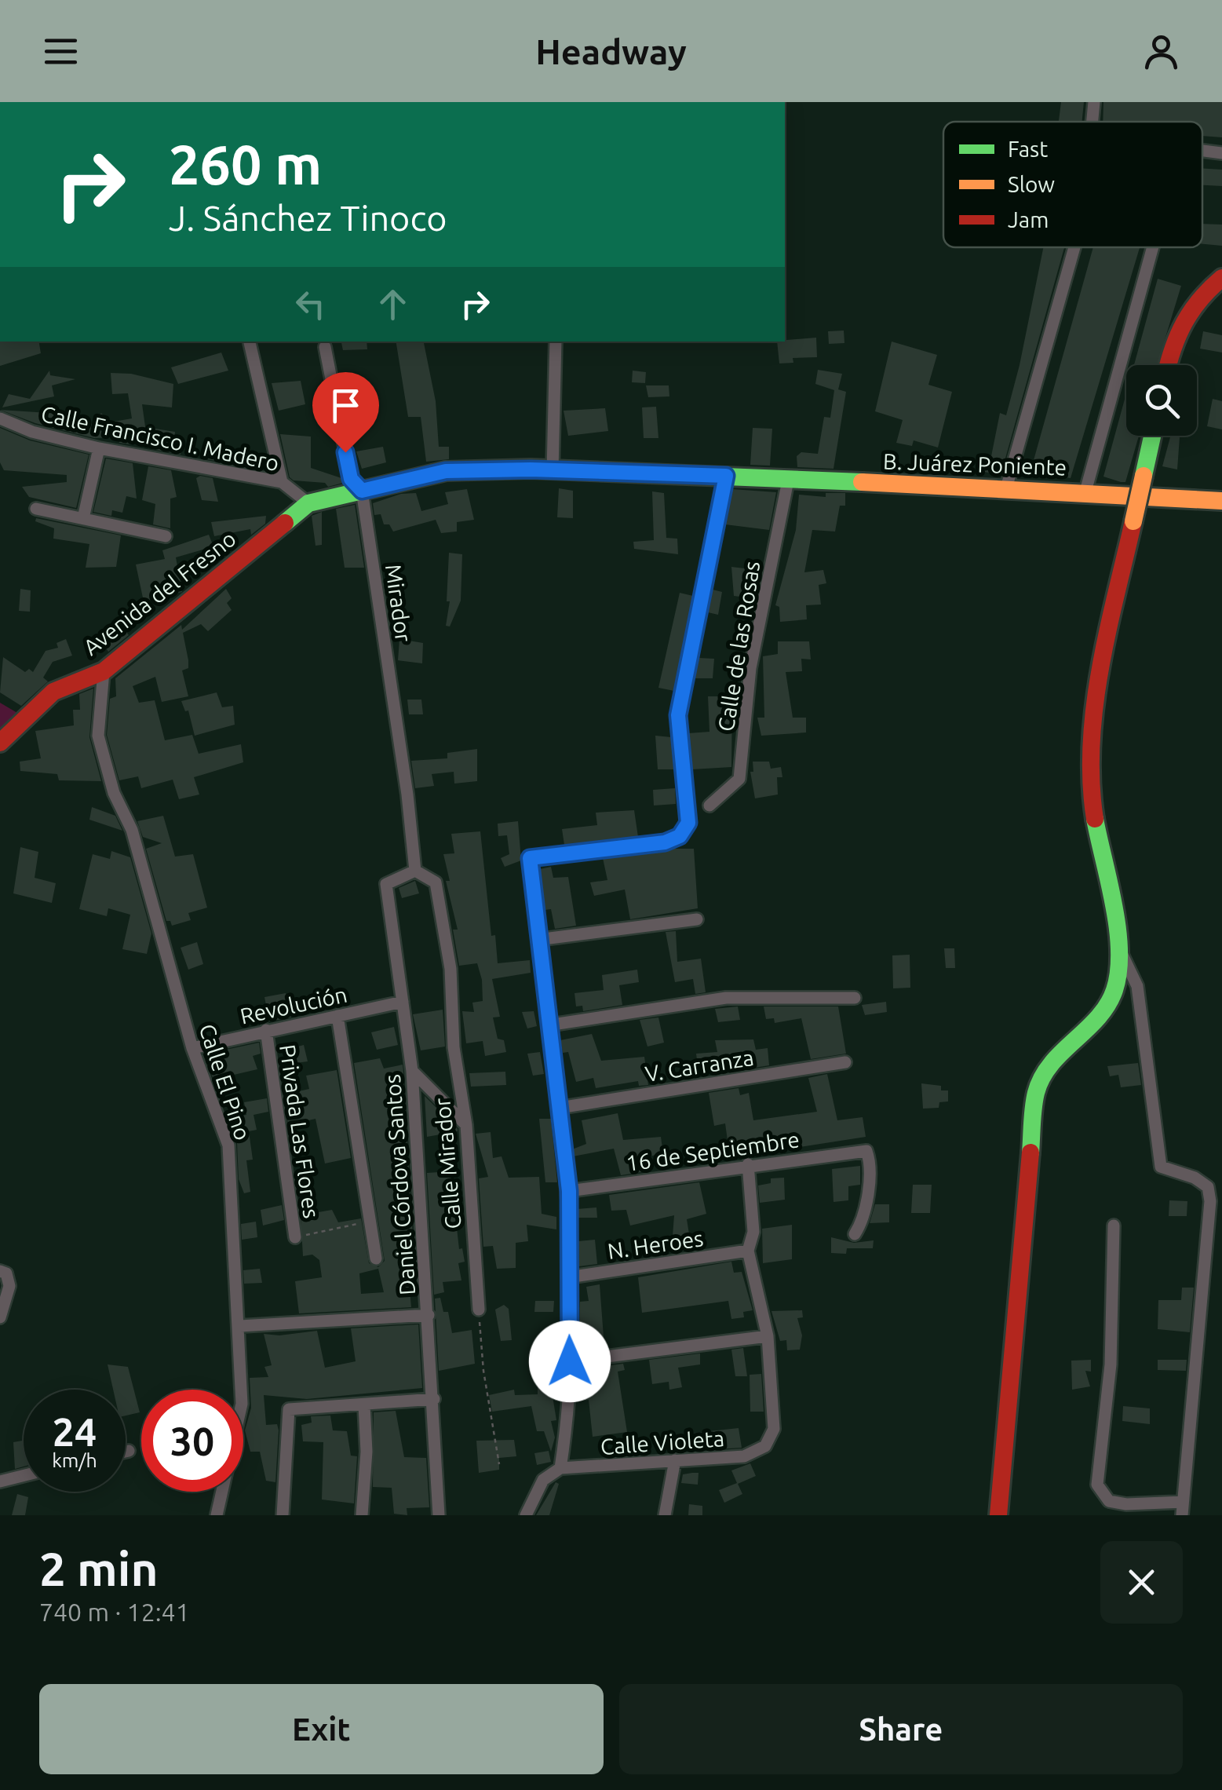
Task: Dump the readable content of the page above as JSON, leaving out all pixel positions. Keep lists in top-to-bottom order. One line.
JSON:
{"streets":{"street":["Calle Francisco I. Madero","B. Juárez Poniente","Avenida del Fresno","Mirador","Calle de las Rosas","Revolución","V. Carranza","Calle El Pino","Privada Las Flores","16 de Septiembre","Calle Mirador","Daniel Córdova Santos","N. Heroes","Calle Violeta"]},"crossings":[["Calle Francisco I. Madero","B. Juárez Poniente"],["Calle Francisco I. Madero","Avenida del Fresno"],["B. Juárez Poniente","Avenida del Fresno"],["B. Juárez Poniente","Mirador"],["B. Juárez Poniente","Calle de las Rosas"],["Avenida del Fresno","Calle El Pino"],["Mirador","Calle Mirador"],["Mirador","Daniel Córdova Santos"],["Revolución","Calle El Pino"],["Revolución","Privada Las Flores"],["Revolución","Daniel Córdova Santos"],["Calle Mirador","Daniel Córdova Santos"]],"legend":["Fast","Slow","Jam"],"page":{"header":"Headway","turn":["260 m","J. Sánchez Tinoco"],"speed":"24 km/h","limit":"30","heading":["2 min","740 m · 12:41"],"buttons":["Exit","Share"]}}
